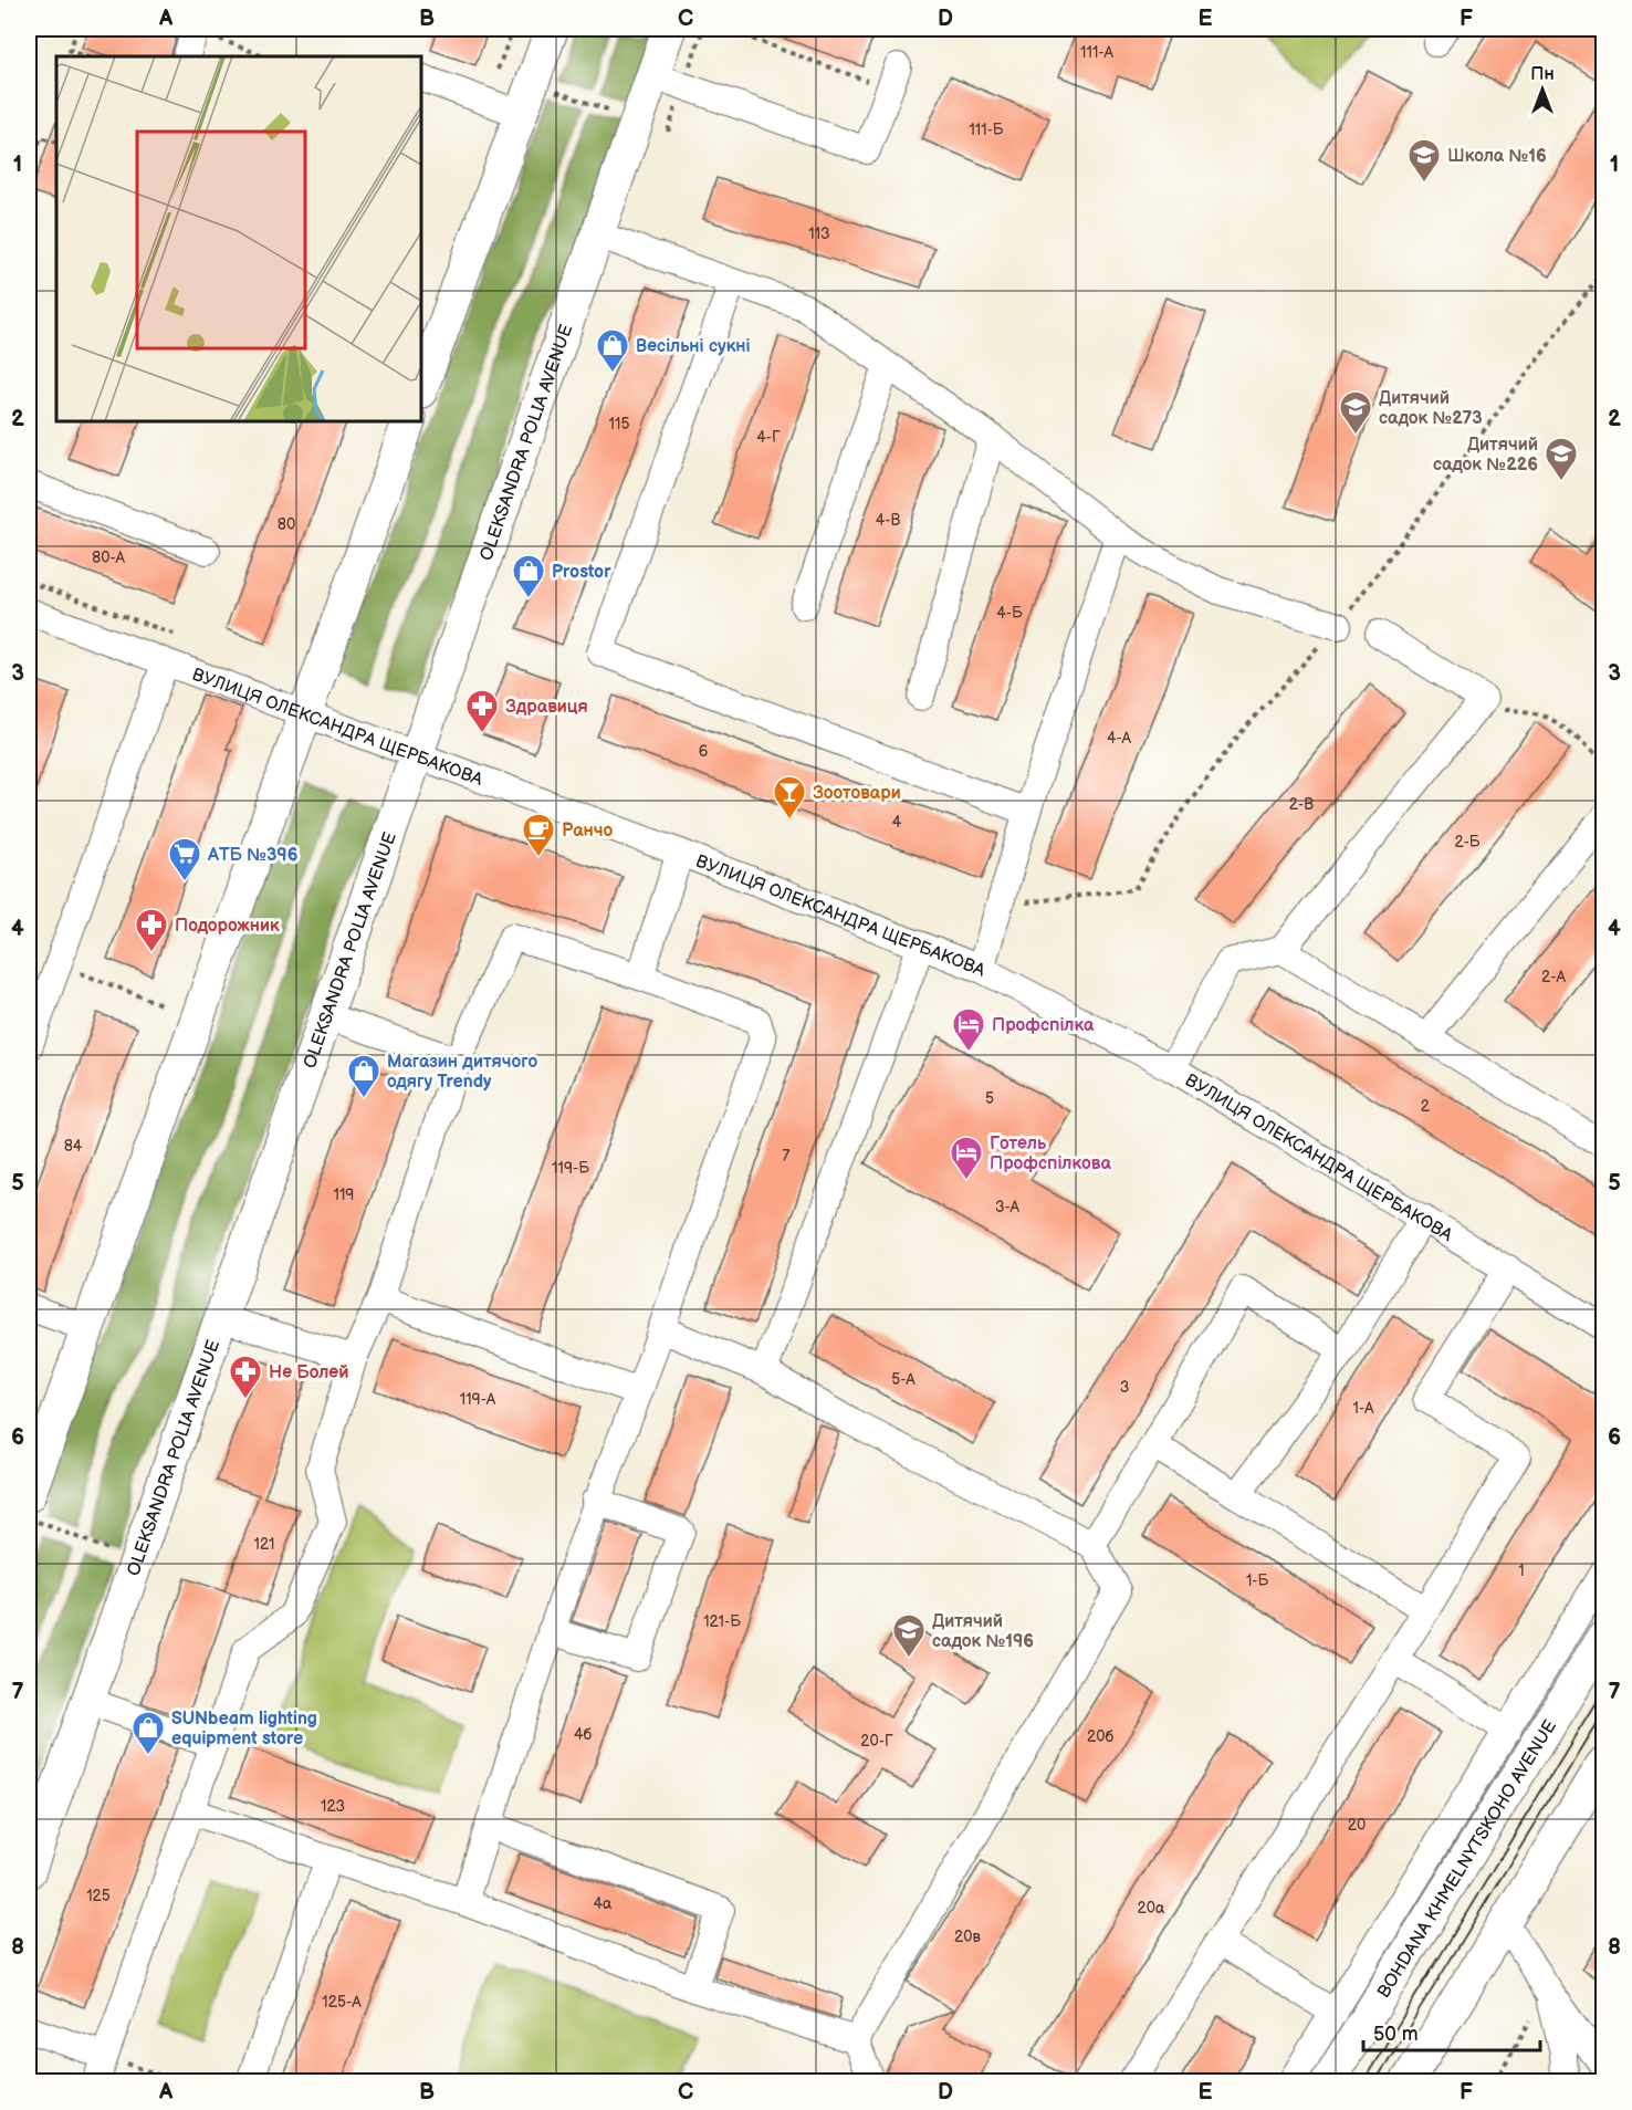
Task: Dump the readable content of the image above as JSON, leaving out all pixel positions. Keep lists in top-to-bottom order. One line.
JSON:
{"streets":{"main road":["OLEKSANDRA POLIA AVENUE","BOHDANA KHMELNYTSKOHO AVENUE"],"street":["ВУЛИЦЯ ОЛЕКСАНДРА ЩЕРБАКОВА"]},"crossings":[["OLEKSANDRA POLIA AVENUE","ВУЛИЦЯ ОЛЕКСАНДРА ЩЕРБАКОВА"]],"places":{"school or university":["Школа №16","Дитячий садок №273","Дитячий садок №226","Дитячий садок №196"],"shop":["Весільні сукні","Prostor","Магазин дитячого одягу Trendy","SUNbeam lighting equipment store"],"pharmacy":["Здравиця","Подорожник","Не Болей"],"bar":["Зоотовари"],"cafe":["Ранчо"],"supermarket":["АТБ №396"],"hotel":["Профспілка","Готель Профспілкова"]},"house_numbers":["111-А","111-Б","113","115","4-Г","4-В","80","80-А","4-Б","4-А","6","2-В","4","2-Б","2-А","5","2","84","7","119-Б","119","3-А","5-А","3","119-А","1-А","121","1","1-Б","121-Б","4б","20б","20-Г","123","20","125","4а","20а","20в","125-А"],"scale_bar":"50 m","north":"top","grid":{"columns":["A","B","C","D","E","F"],"rows":["1","2","3","4","5","6","7","8"]}}
